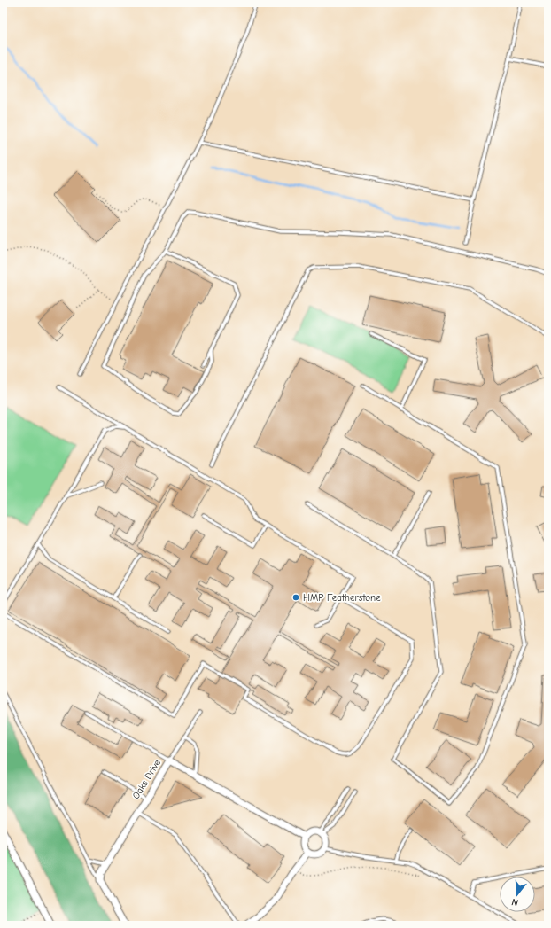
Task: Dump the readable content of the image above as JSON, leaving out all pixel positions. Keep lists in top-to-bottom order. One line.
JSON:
{"streets":{"street":["Oaks Drive"]},"places":["HMP Featherstone"],"north":"bottom"}
